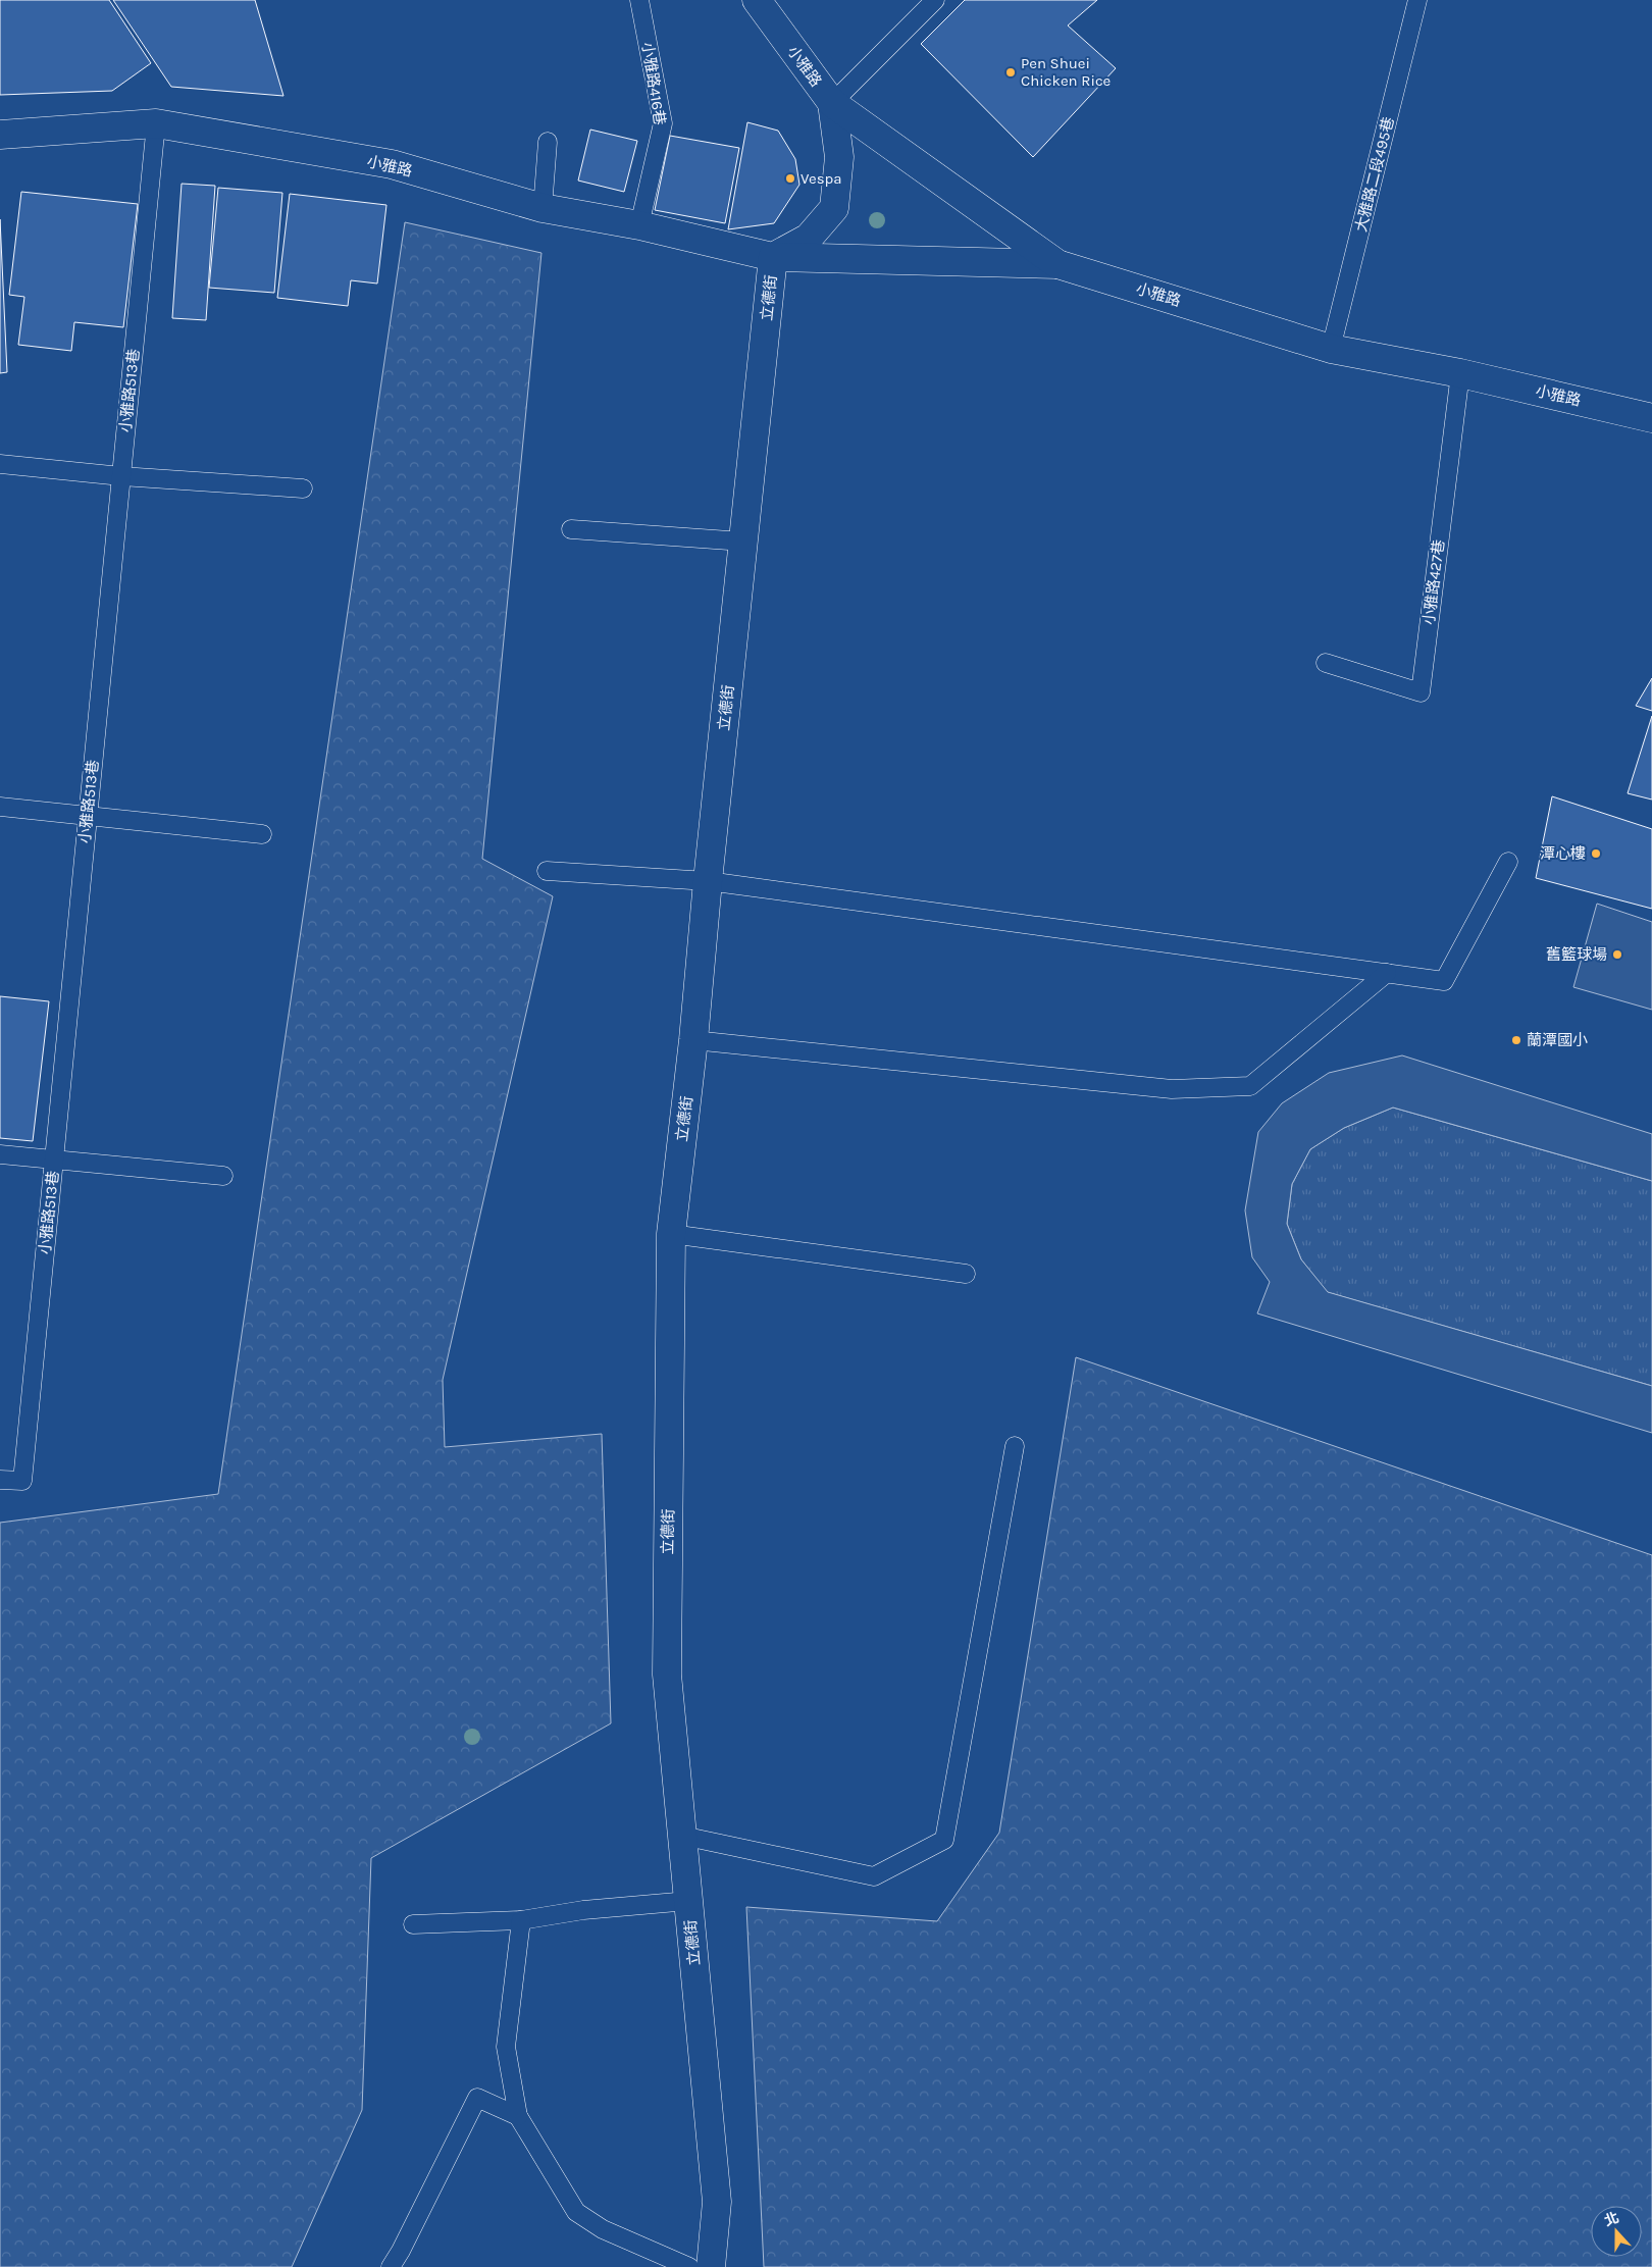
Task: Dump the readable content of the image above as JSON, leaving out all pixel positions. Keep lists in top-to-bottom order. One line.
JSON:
{"streets":{"street":["小雅路","立德街"],"lane":["小雅路416巷","大雅路二段495巷","小雅路513巷","小雅路427巷"]},"crossings":[["小雅路","小雅路416巷"],["小雅路","大雅路二段495巷"],["小雅路","立德街"],["小雅路","小雅路513巷"],["小雅路","小雅路427巷"]],"places":["Pen Shuei Chicken Rice","Vespa","潭心樓","舊籃球場","蘭潭國小"],"north":"top"}
